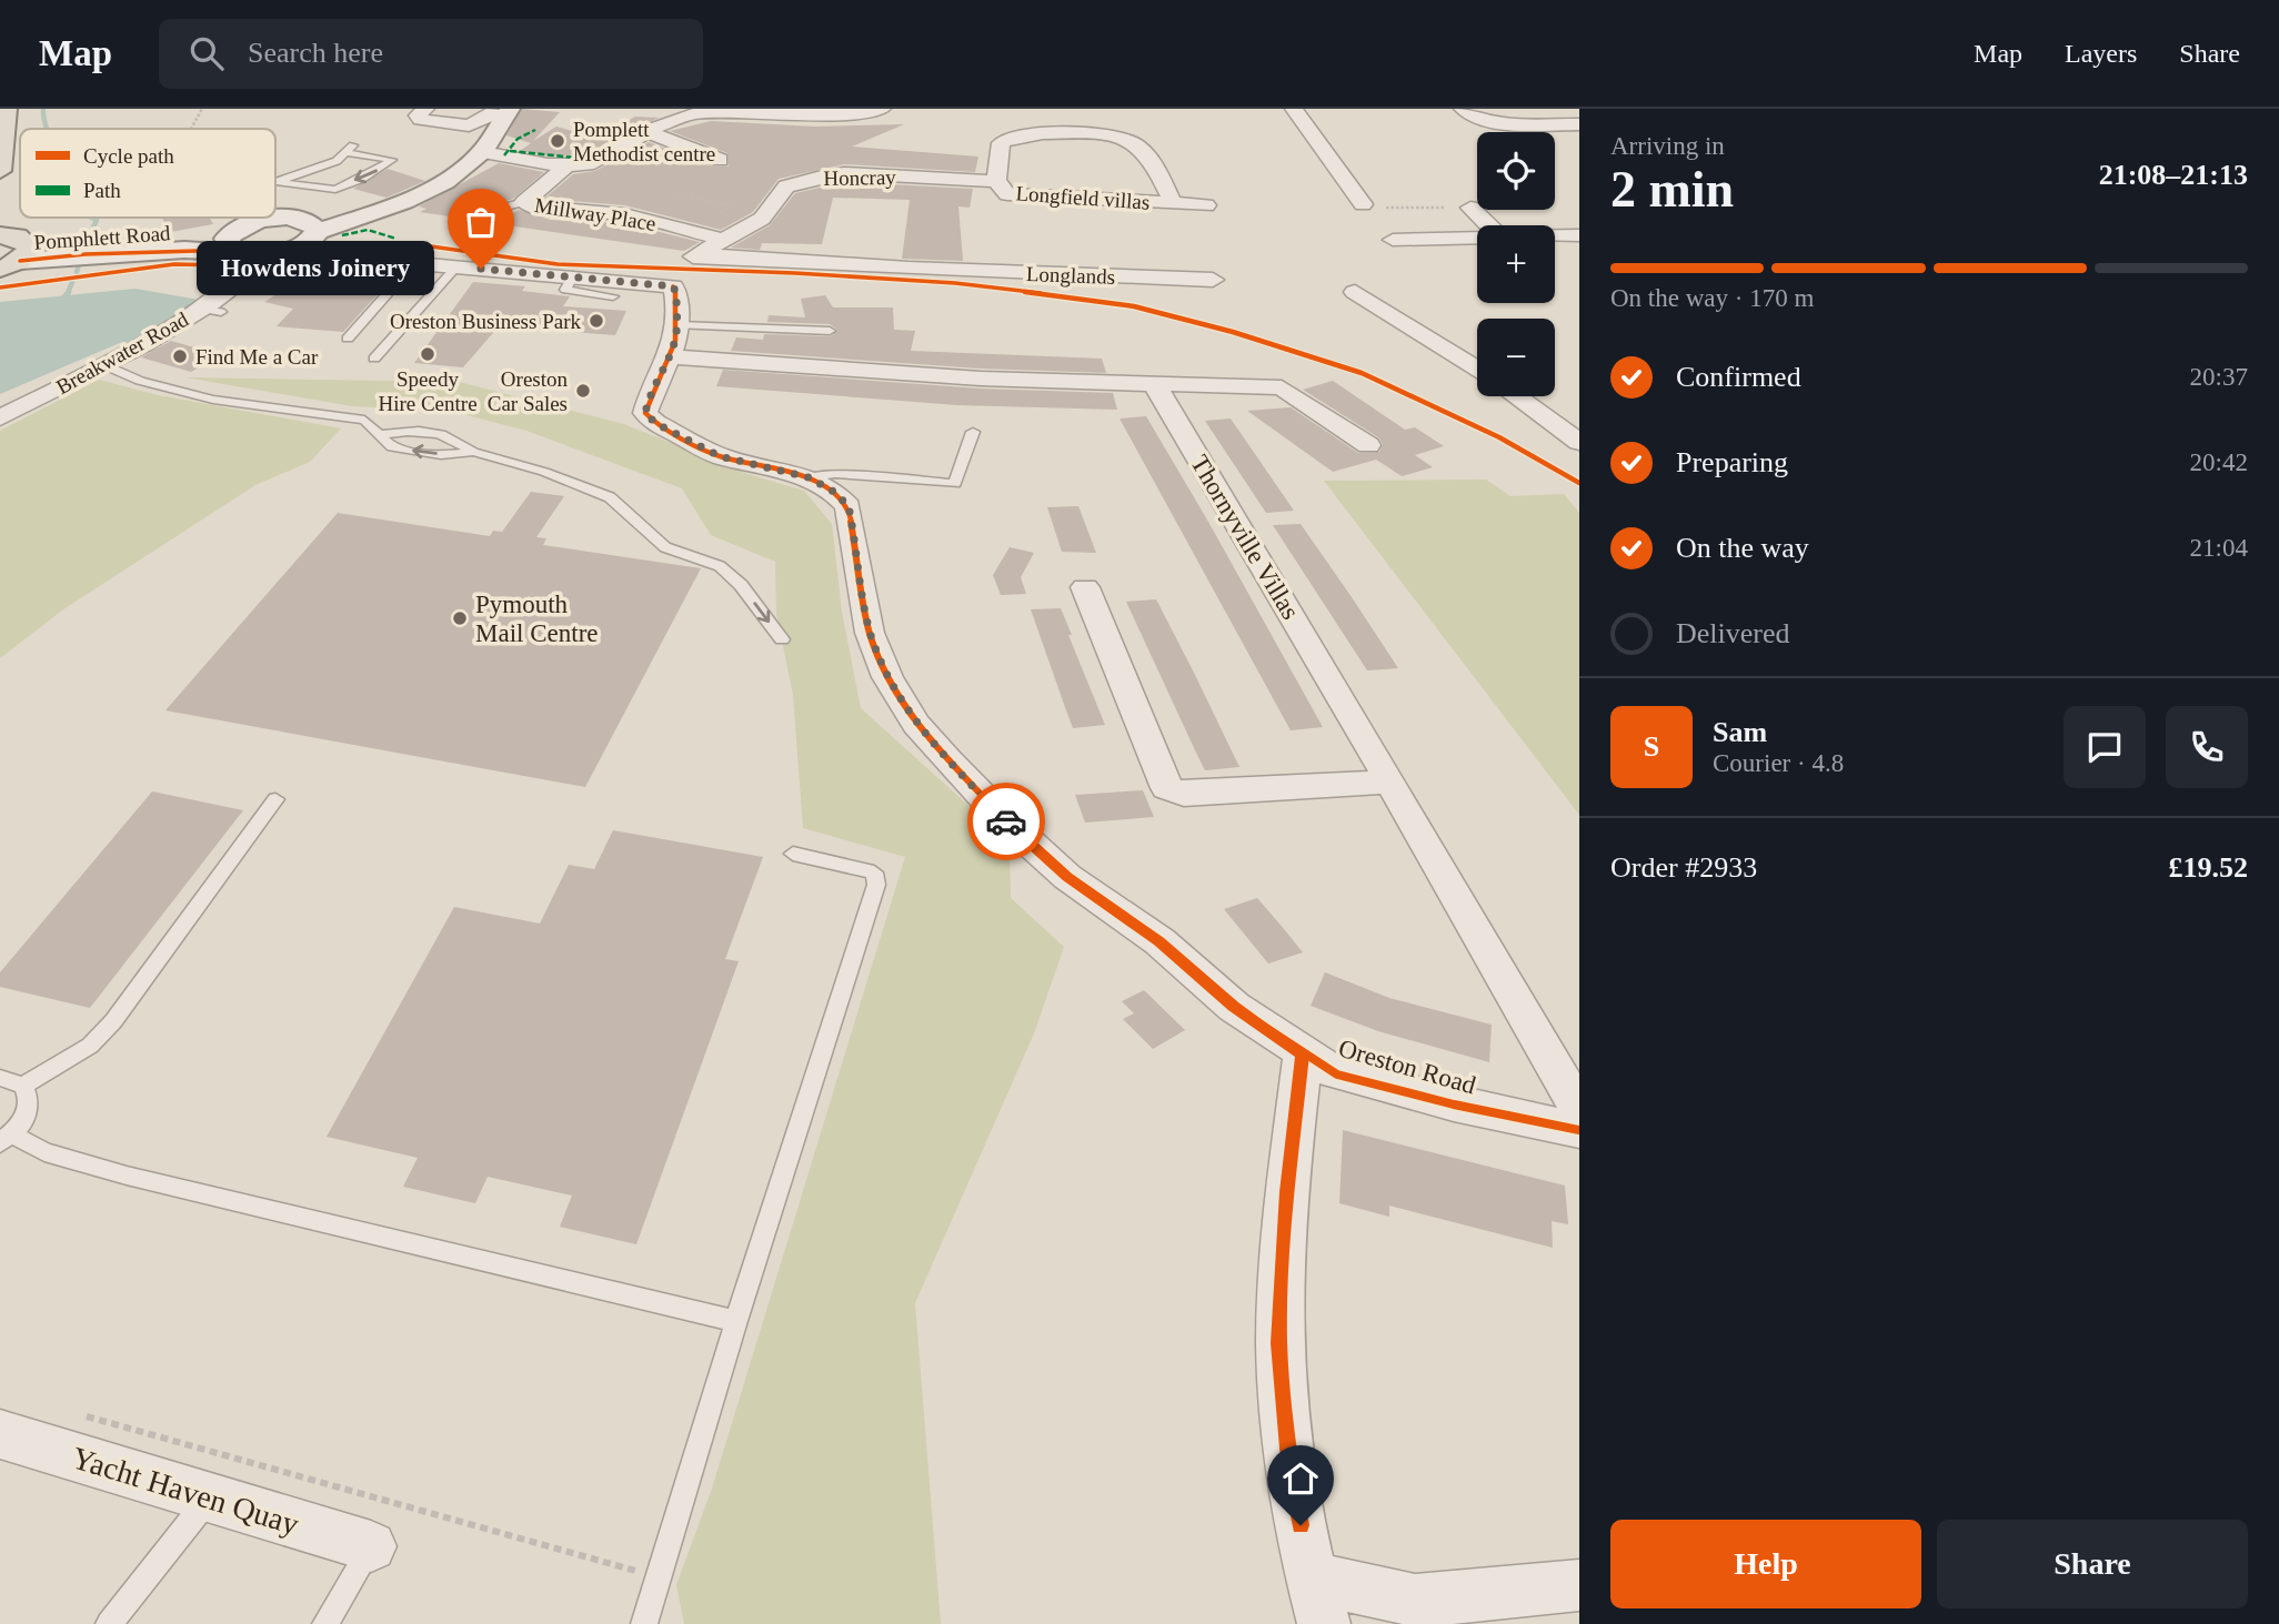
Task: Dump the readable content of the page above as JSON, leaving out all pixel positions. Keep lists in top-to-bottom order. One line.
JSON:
{"streets":{"street":["Honcray","Longfield villas","Millway Place","Pomphlett Road","Longlands","Breakwater Road","Thornyville Villas","Oreston Road","Yacht Haven Quay"]},"crossings":[["Honcray","Longfield villas"],["Honcray","Millway Place"],["Honcray","Longlands"],["Honcray","Oreston Road"],["Longlands","Oreston Road"]],"places":["Pomplett Methodist centre","Howdens Joinery","Oreston Business Park","Speedy Hire Centre","Find Me a Car","Oreston Car Sales","Pymouth Mail Centre"],"legend":["Cycle path","Path"],"page":{"header":"Map","search":"Search here","nav":["Map","Layers","Share"],"heading":["2 min","Arriving in","21:08–21:13"],"panel":["Sam","Courier · 4.8","Order #2933","£19.52"],"map_buttons":["+","−"],"bubble":"Howdens Joinery","bar":"On the way · 170 m","list":[["Confirmed","20:37"],["Preparing","20:42"],["On the way","21:04"],"Delivered"],"round":"S","buttons":["Help","Share"]}}
